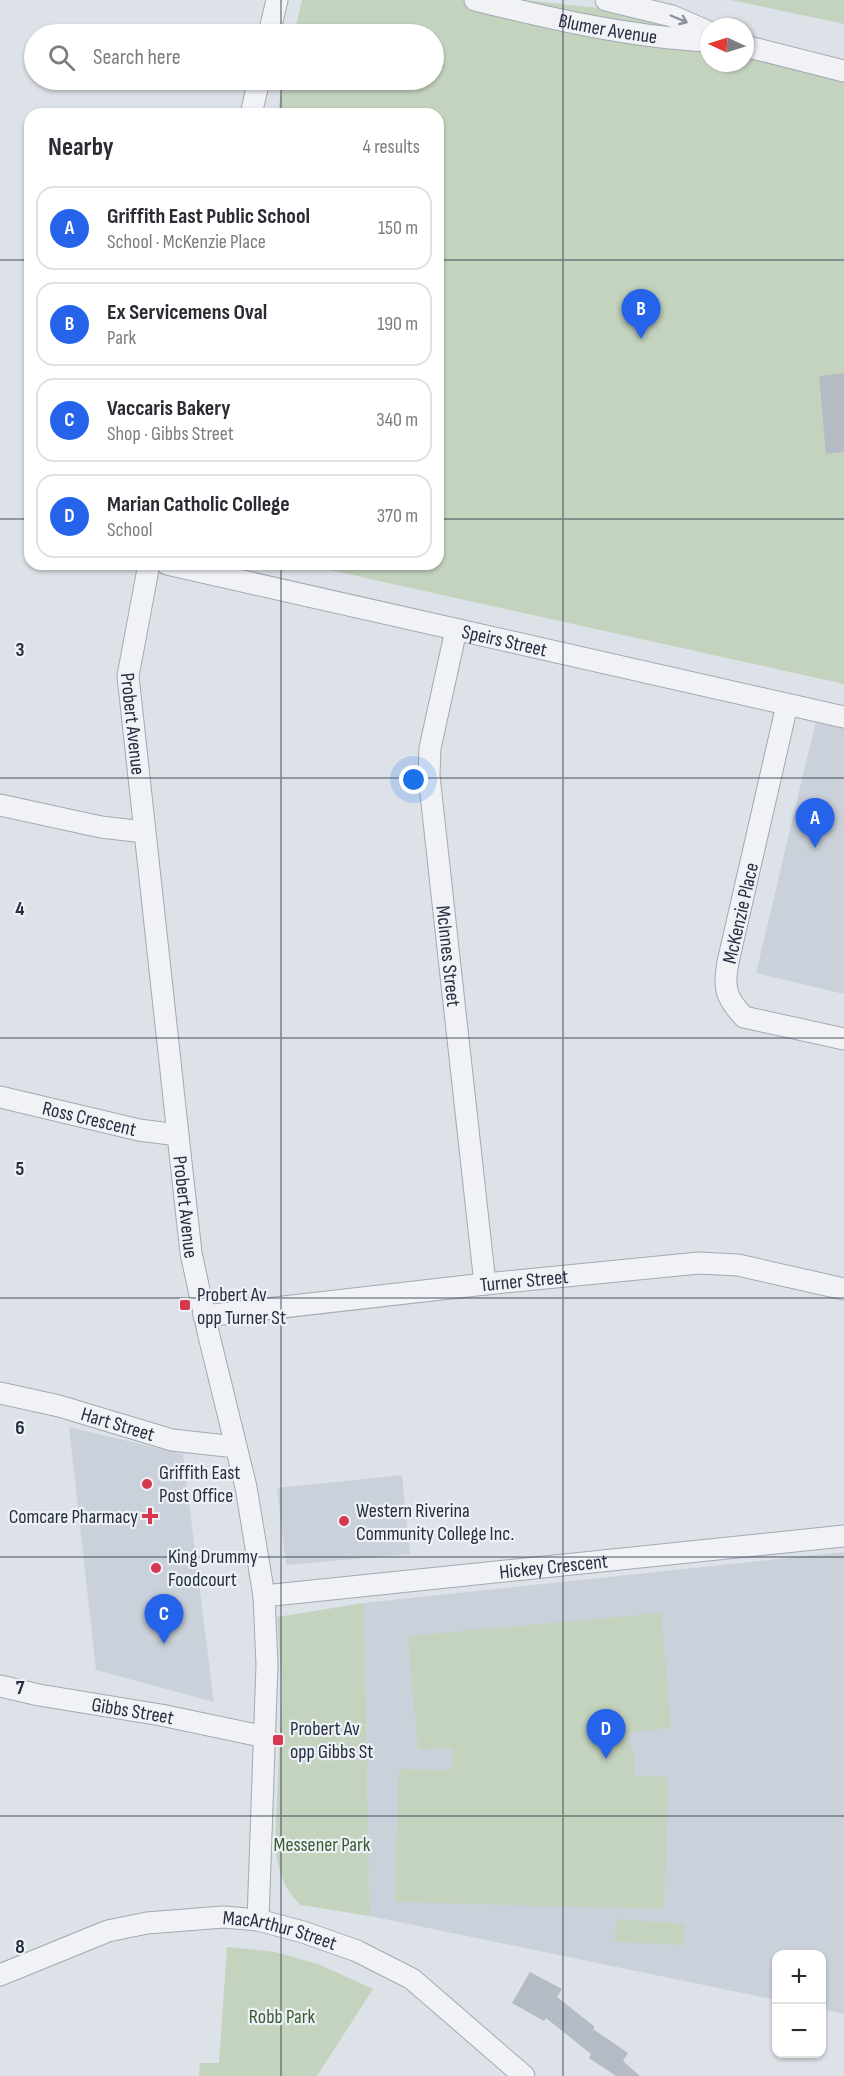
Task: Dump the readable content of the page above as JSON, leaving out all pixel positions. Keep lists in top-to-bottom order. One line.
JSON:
{"streets":{"street":["Blumer Avenue","Speirs Street","Probert Avenue","McKenzie Place","McInnes Street","Ross Crescent","Turner Street","Hart Street","Hickey Crescent","Gibbs Street","MacArthur Street"]},"crossings":[["Speirs Street","McKenzie Place"],["Speirs Street","McInnes Street"],["Probert Avenue","Ross Crescent"],["Probert Avenue","Turner Street"],["Probert Avenue","Hart Street"],["Probert Avenue","Hickey Crescent"],["Probert Avenue","Gibbs Street"],["Probert Avenue","MacArthur Street"],["McInnes Street","Turner Street"]],"parks":["Messener Park","Robb Park"],"places":{"transit":["Probert Av opp Turner St","Probert Av opp Gibbs St"],"other":["Griffith East Post Office","Western Riverina Community College Inc.","King Drummy Foodcourt"],"health":["Comcare Pharmacy"]},"north":"left","page":{"search":"Search here","heading":["Nearby","4 results"],"list":[{"mark":"A","name":"Griffith East Public School","note":"School · McKenzie Place","value":"150 m"},{"mark":"B","name":"Ex Servicemens Oval","note":"Park","value":"190 m"},{"mark":"C","name":"Vaccaris Bakery","note":"Shop · Gibbs Street","value":"340 m"},{"mark":"D","name":"Marian Catholic College","note":"School","value":"370 m"}],"pins":["B","A","C","D"],"map_buttons":["+","−"]},"grid":{"rows":["3","4","5","6","7","8"]}}
